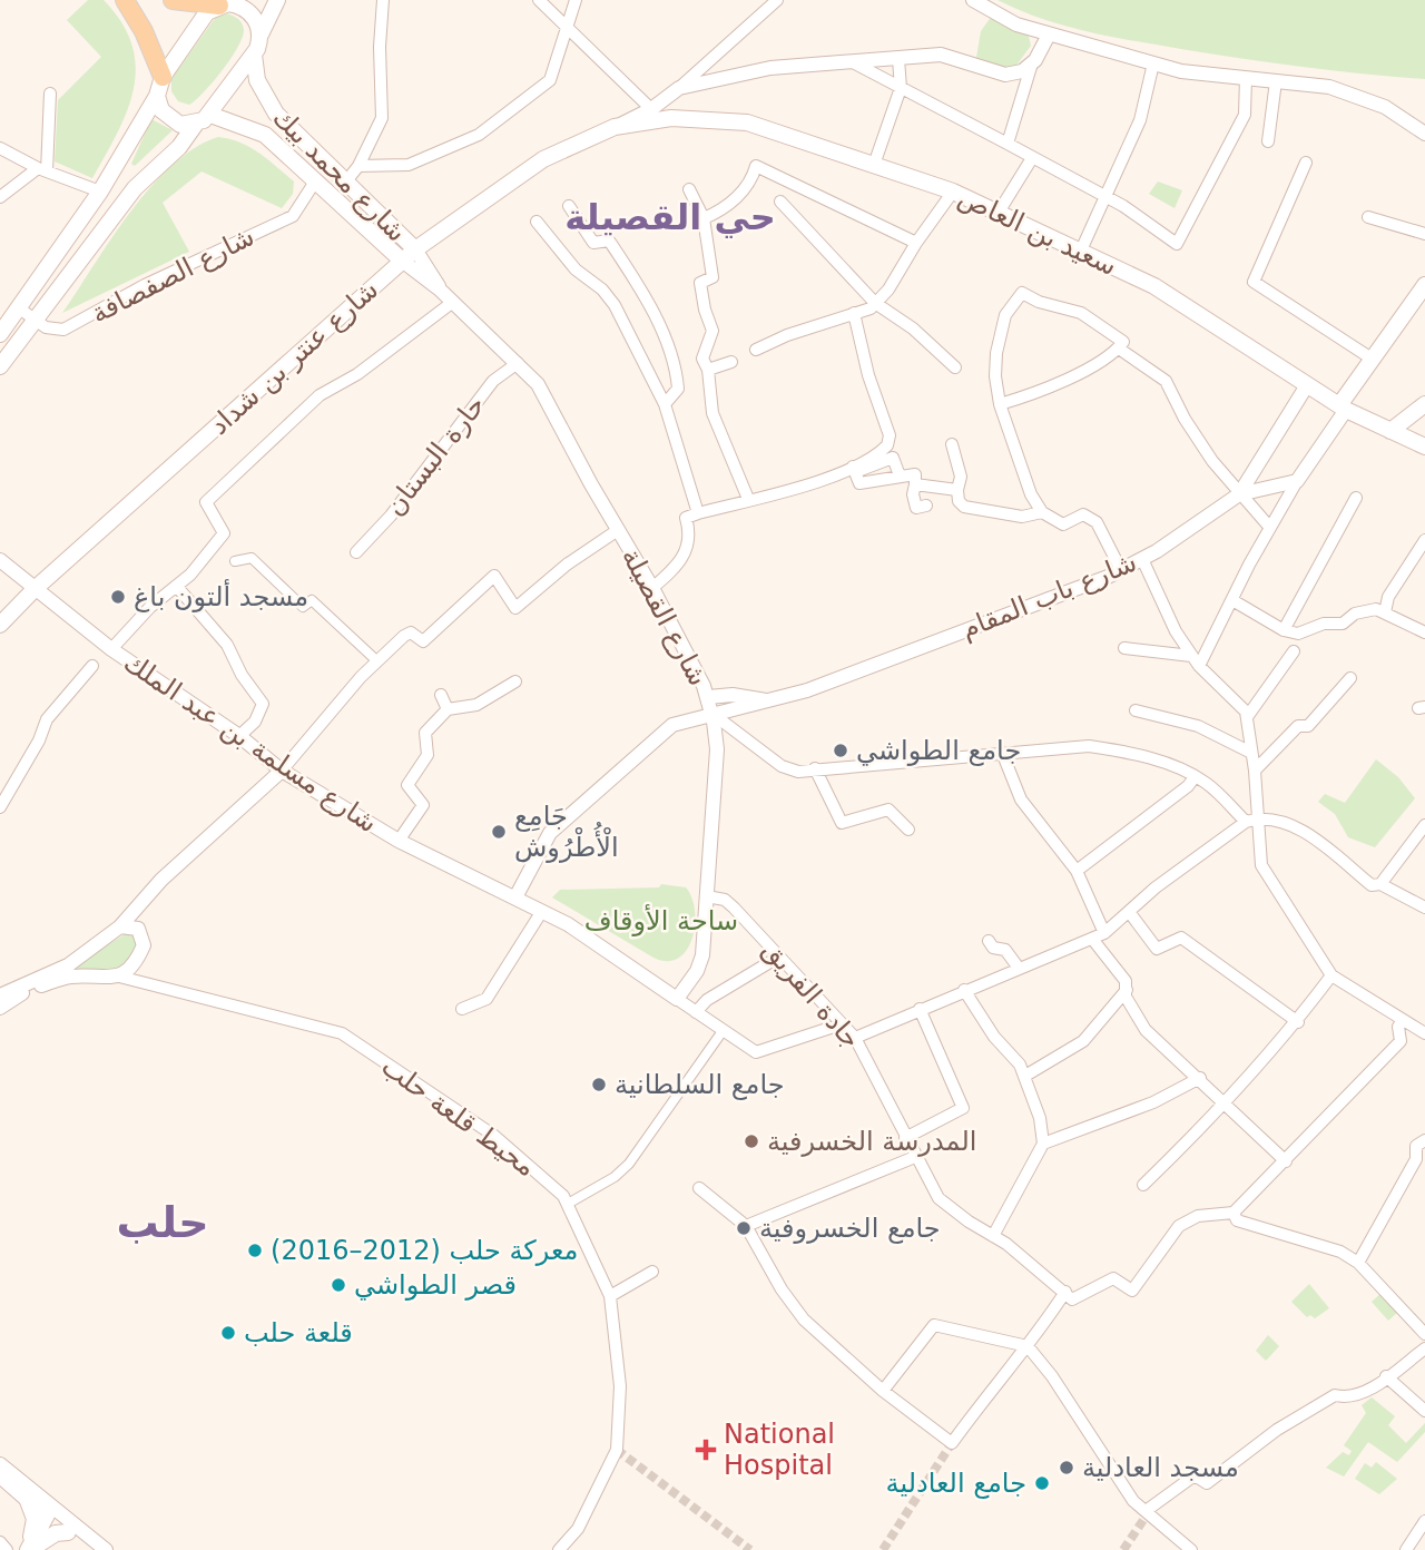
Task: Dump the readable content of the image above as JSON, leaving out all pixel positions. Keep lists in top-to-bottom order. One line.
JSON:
{"streets":{"main road":["شارع محمد بيك","سعيد بن العاص","شارع عنتر بن شداد"],"street":["شارع الصفصافة","حارة البستان","شارع باب المقام","شارع القصيلة","شارع مسلمة بن عبد الملك","جادة الفريق","محيط قلعة حلب"]},"crossings":[["شارع محمد بيك","شارع الصفصافة"],["شارع محمد بيك","شارع عنتر بن شداد"],["شارع محمد بيك","شارع القصيلة"],["سعيد بن العاص","شارع عنتر بن شداد"],["سعيد بن العاص","شارع باب المقام"],["شارع عنتر بن شداد","شارع القصيلة"],["شارع عنتر بن شداد","شارع مسلمة بن عبد الملك"],["حارة البستان","شارع القصيلة"],["شارع باب المقام","شارع القصيلة"],["شارع باب المقام","شارع مسلمة بن عبد الملك"],["شارع القصيلة","شارع مسلمة بن عبد الملك"],["شارع القصيلة","جادة الفريق"]],"districts":["حي القصيلة","حلب"],"parks":["ساحة الأوقاف"],"places":{"other":["مسجد ألتون باغ","جامع الطواشي","جَامِع الْأُطْرُوش","جامع السلطانية","المدرسة الخسرفية","جامع الخسروفية","معركة حلب (2012–2016)","قصر الطواشي","قلعة حلب","مسجد العادلية","جامع العادلية"],"health":["National Hospital"]}}
